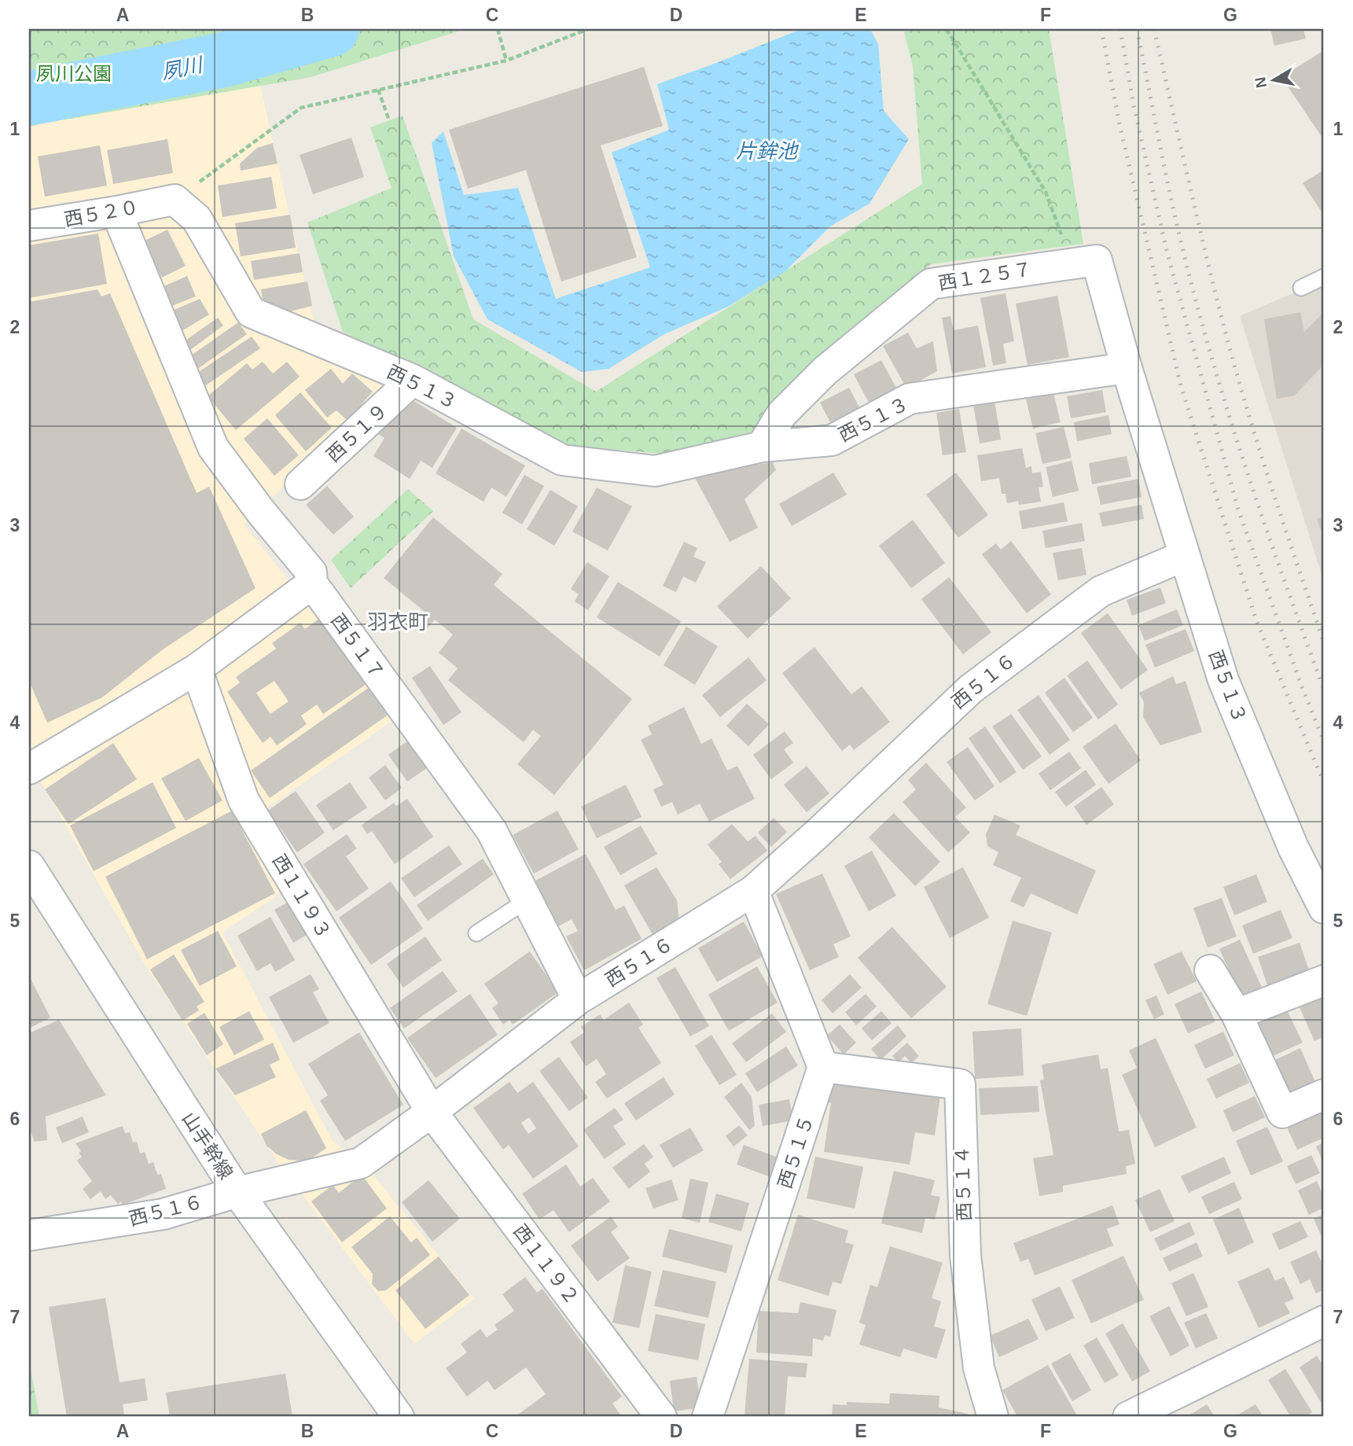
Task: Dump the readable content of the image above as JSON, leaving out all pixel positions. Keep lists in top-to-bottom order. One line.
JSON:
{"streets":{"street":["西５２０","西１２５７","西５１３","西５１９","西５１７","西５１６","西１１９３","山手幹線","西５１５","西５１４","西１１９２"]},"crossings":[["西５２０","西５１３"],["西５２０","西５１７"],["西１２５７","西５１３"],["西５１３","西５１９"],["西５１３","西５１６"],["西５１７","西５１６"],["西５１６","西１１９３"],["西５１６","山手幹線"],["西５１６","西１１９２"],["西１１９３","西１１９２"],["西５１５","西５１４"]],"districts":["羽衣町"],"water":["夙川","片鉾池"],"parks":["夙川公園"],"north":"left","grid":{"columns":["A","B","C","D","E","F","G"],"rows":["1","2","3","4","5","6","7"]}}
